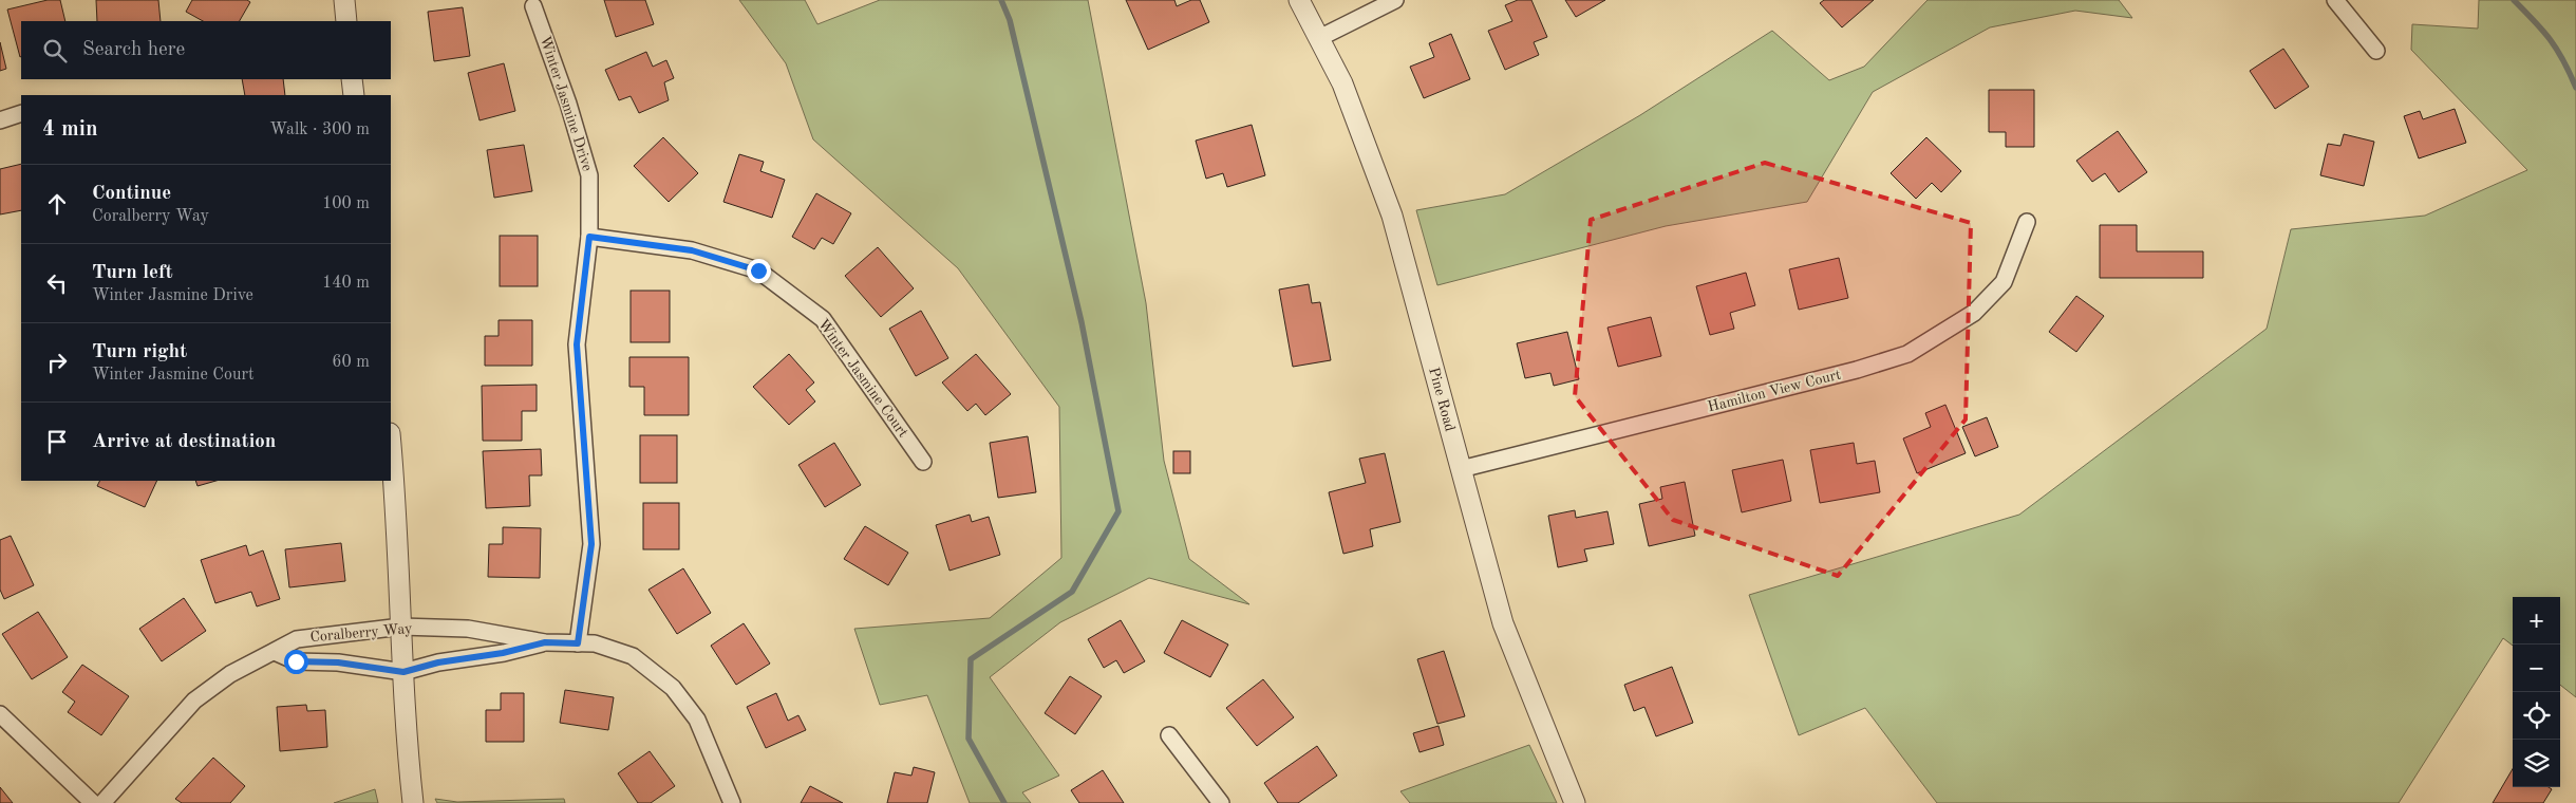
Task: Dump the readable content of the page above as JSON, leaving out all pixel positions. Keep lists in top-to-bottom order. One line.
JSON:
{"streets":{"street":["Winter Jasmine Drive","Winter Jasmine Court","Hamilton View Court","Pine Road","Coralberry Way"]},"crossings":[["Winter Jasmine Drive","Winter Jasmine Court"],["Winter Jasmine Drive","Coralberry Way"],["Hamilton View Court","Pine Road"]],"page":{"search":"Search here","heading":["4 min","Walk · 300 m"],"list":[["Continue","Coralberry Way","100 m"],["Turn left","Winter Jasmine Drive","140 m"],["Turn right","Winter Jasmine Court","60 m"],"Arrive at destination"],"map_buttons":["+","−"]}}
